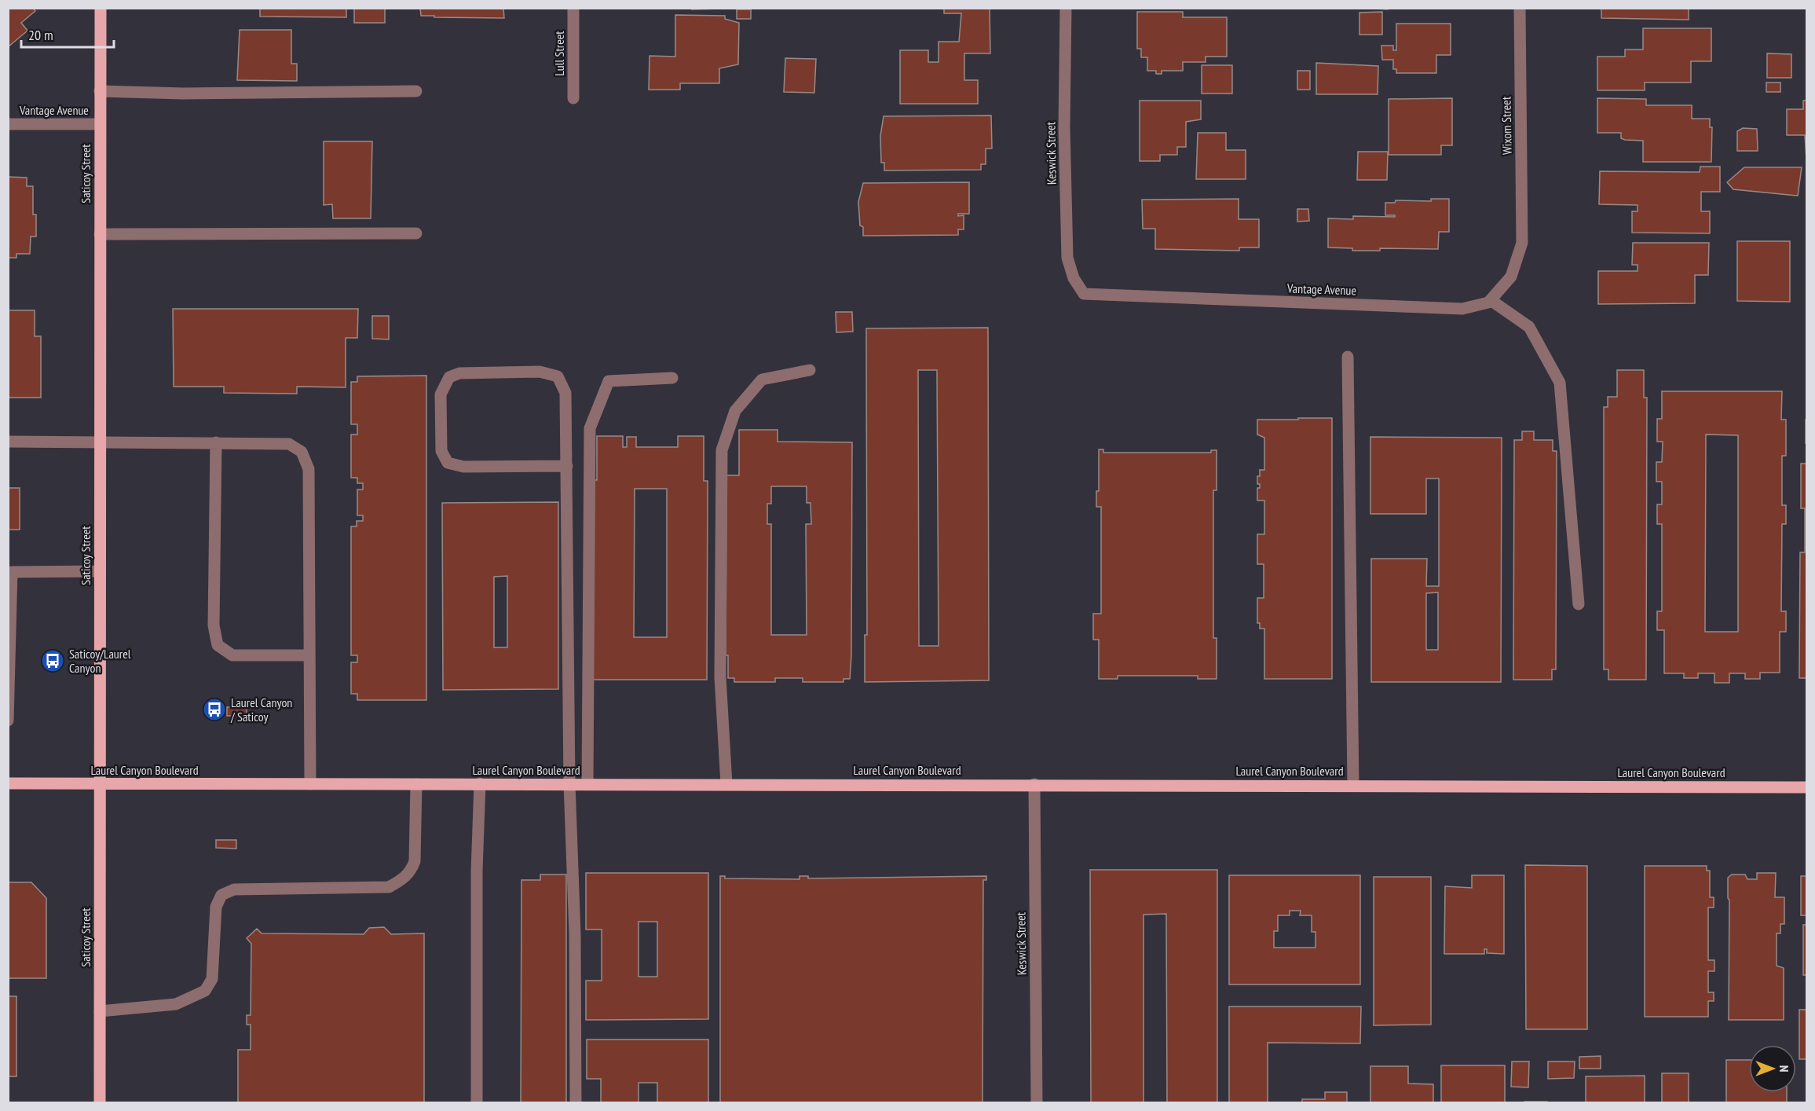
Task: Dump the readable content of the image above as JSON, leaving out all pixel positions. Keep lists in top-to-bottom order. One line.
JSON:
{"streets":{"main road":["Saticoy Street","Laurel Canyon Boulevard"],"street":["Lull Street","Vantage Avenue","Wixom Street","Keswick Street"]},"crossings":[["Vantage Avenue","Wixom Street"],["Vantage Avenue","Keswick Street"],["Vantage Avenue","Saticoy Street"],["Keswick Street","Laurel Canyon Boulevard"],["Saticoy Street","Laurel Canyon Boulevard"]],"places":{"bus stop":["Saticoy/Laurel Canyon","Laurel Canyon / Saticoy"]},"scale_bar":"20 m","north":"right"}
